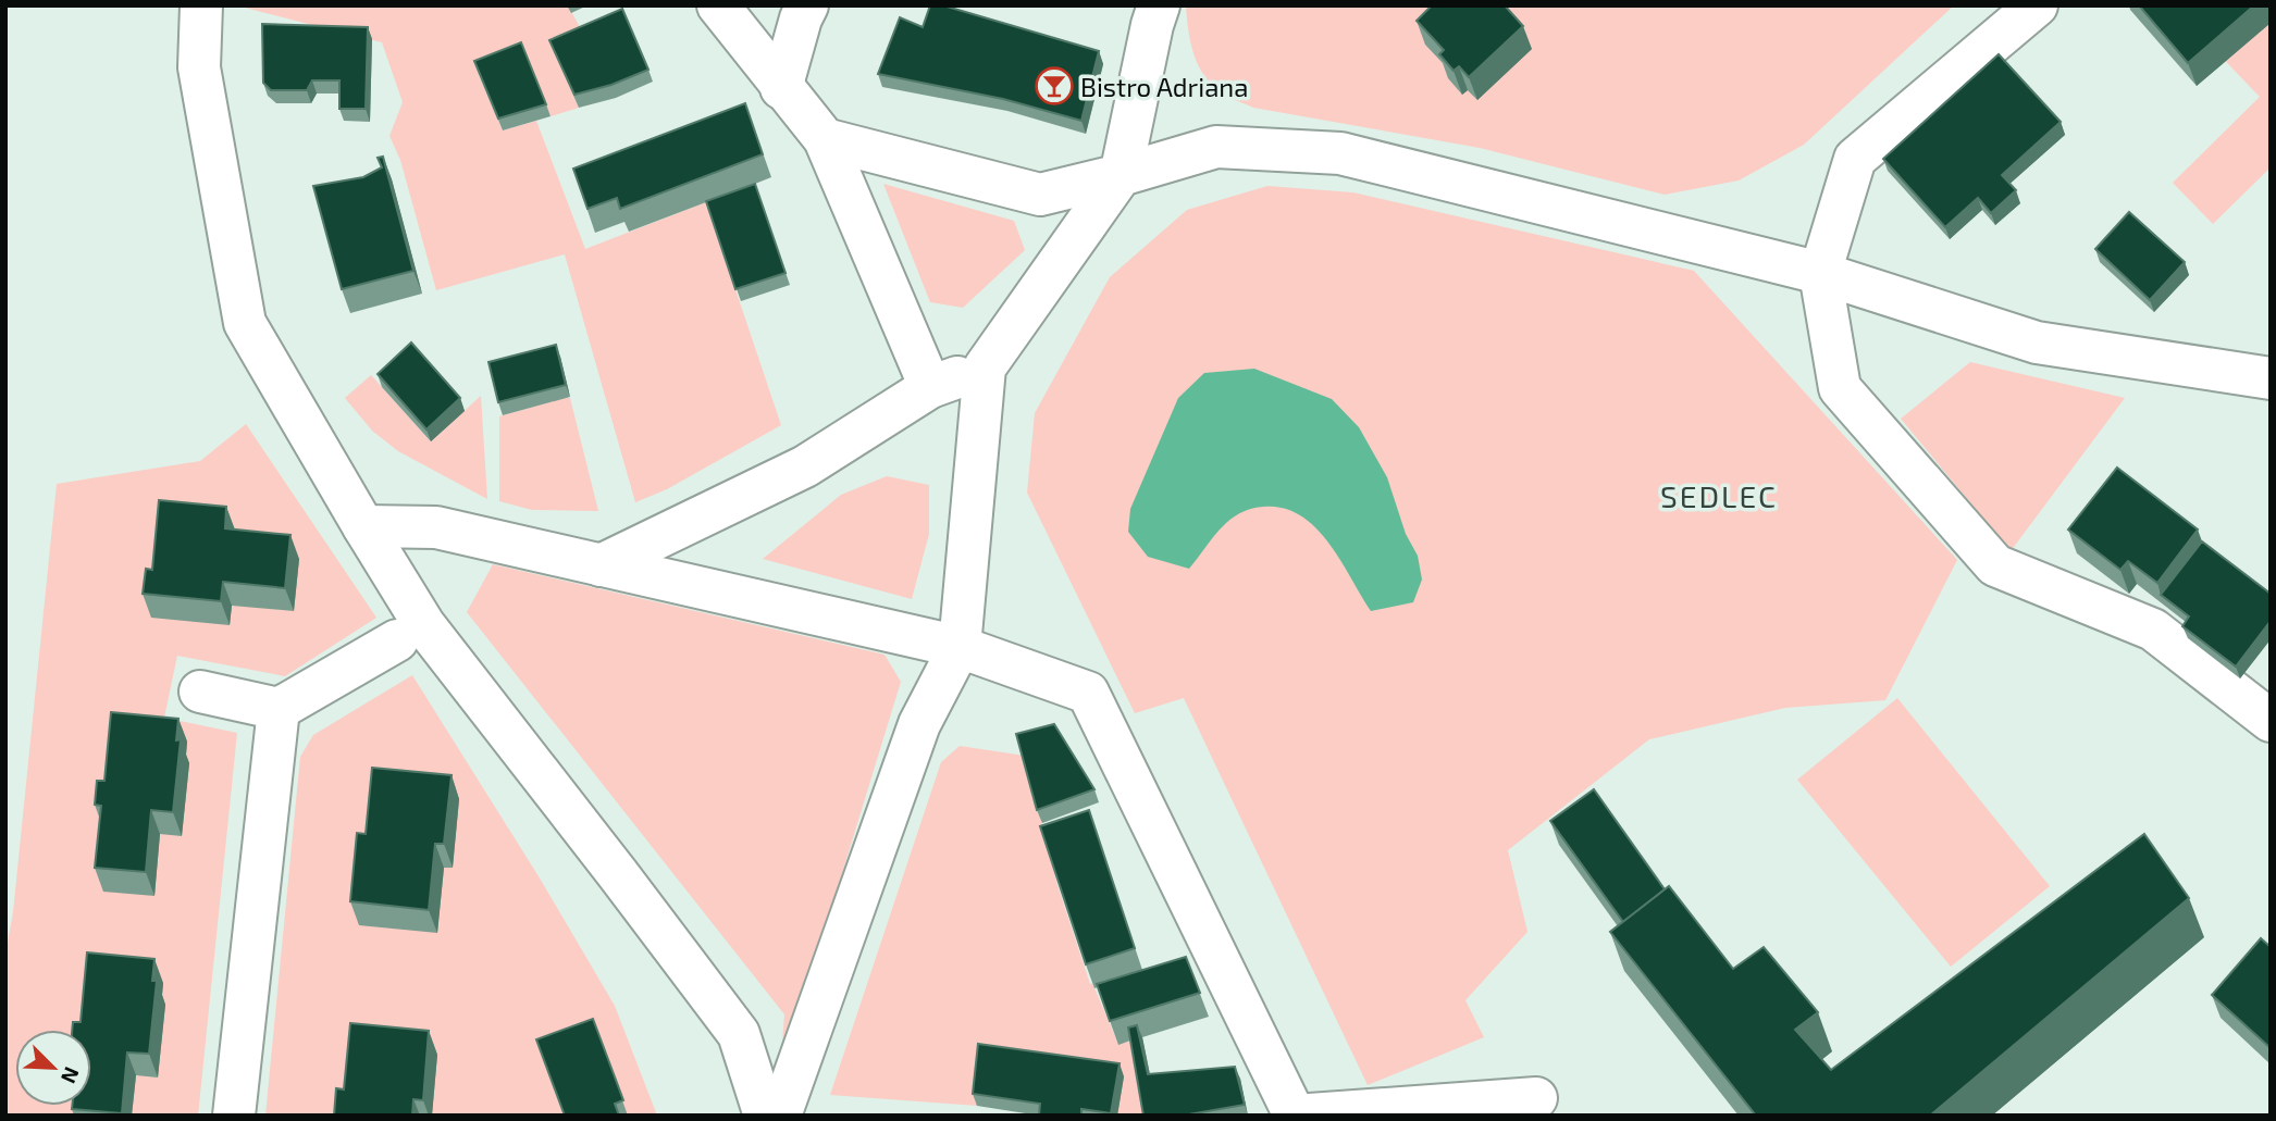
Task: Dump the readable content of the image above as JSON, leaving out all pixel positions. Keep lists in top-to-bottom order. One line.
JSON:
{"districts":["SEDLEC"],"places":{"bar":["Bistro Adriana"]},"north":"bottom right"}
